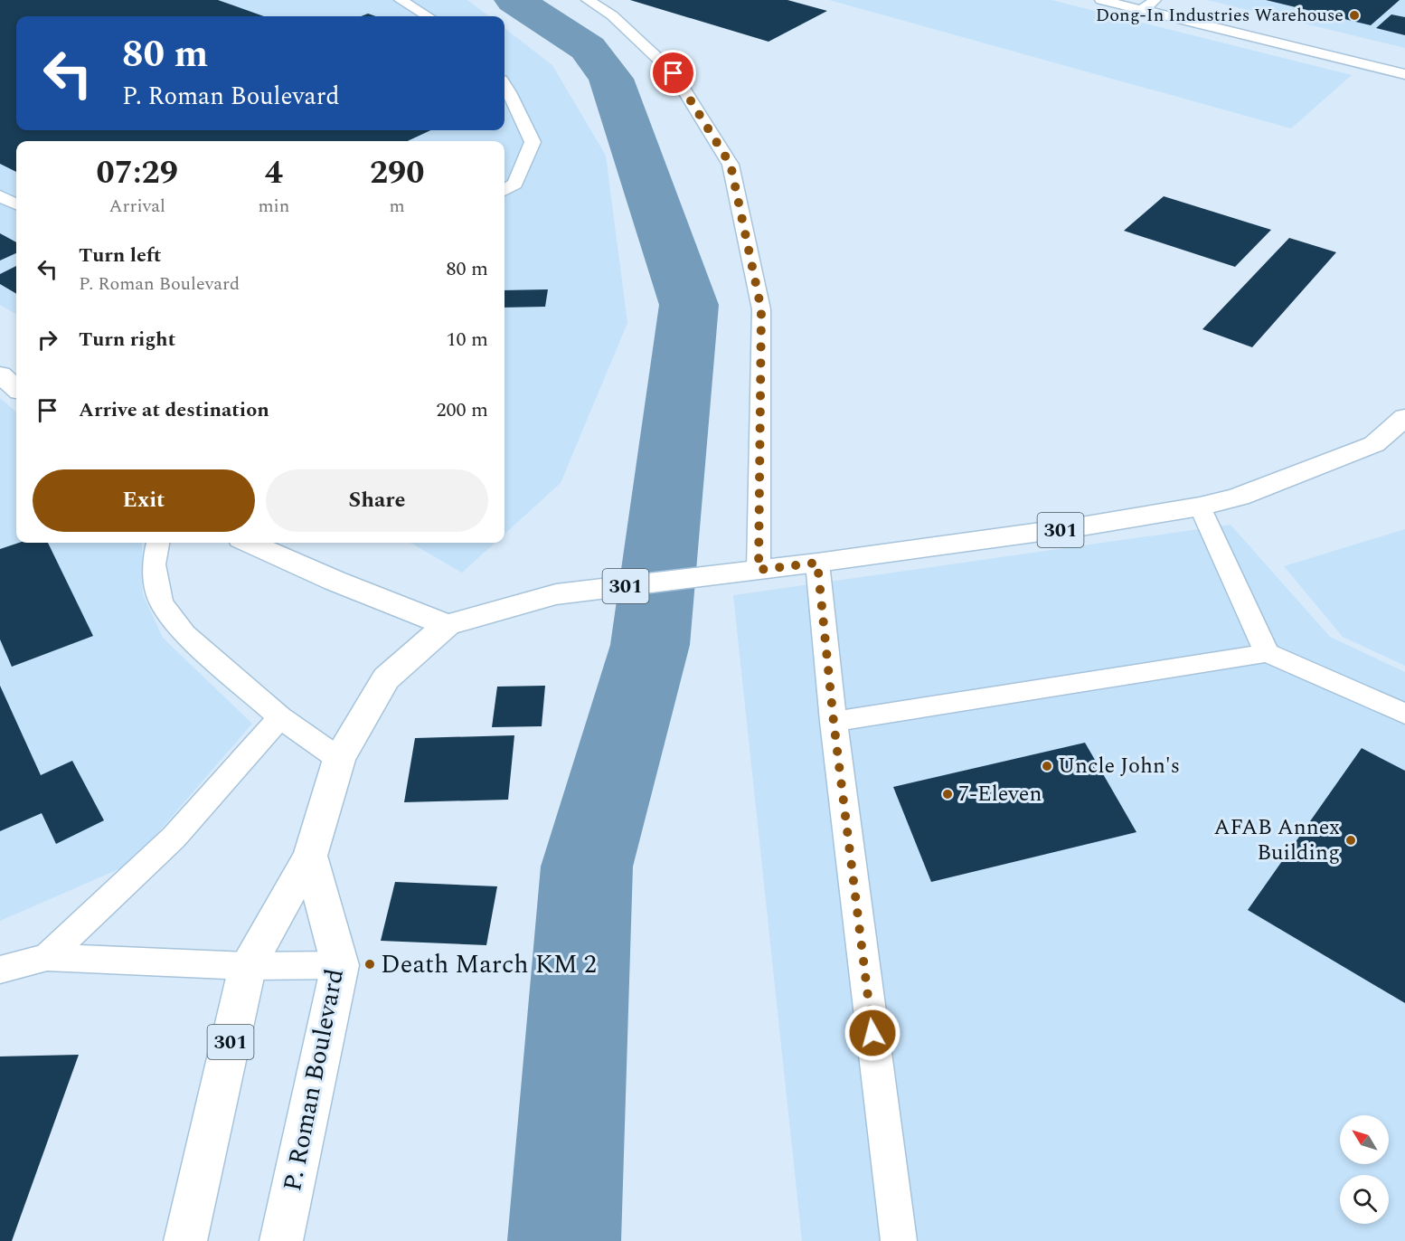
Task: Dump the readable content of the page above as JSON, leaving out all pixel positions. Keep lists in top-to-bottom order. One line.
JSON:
{"streets":{"main road":["301","P. Roman Boulevard"]},"crossings":[["301","P. Roman Boulevard"]],"places":["Dong-In Industries Warehouse","Uncle John's","7-Eleven","AFAB Annex Building","Death March KM 2"],"north":"top left","page":{"turn":["80 m","P. Roman Boulevard"],"eta":["07:29","Arrival","4","min","290","m"],"list":[{"name":"Turn left","note":"P. Roman Boulevard","value":"80 m"},{"name":"Turn right","value":"10 m"},{"name":"Arrive at destination","value":"200 m"}],"buttons":["Exit","Share"]}}
